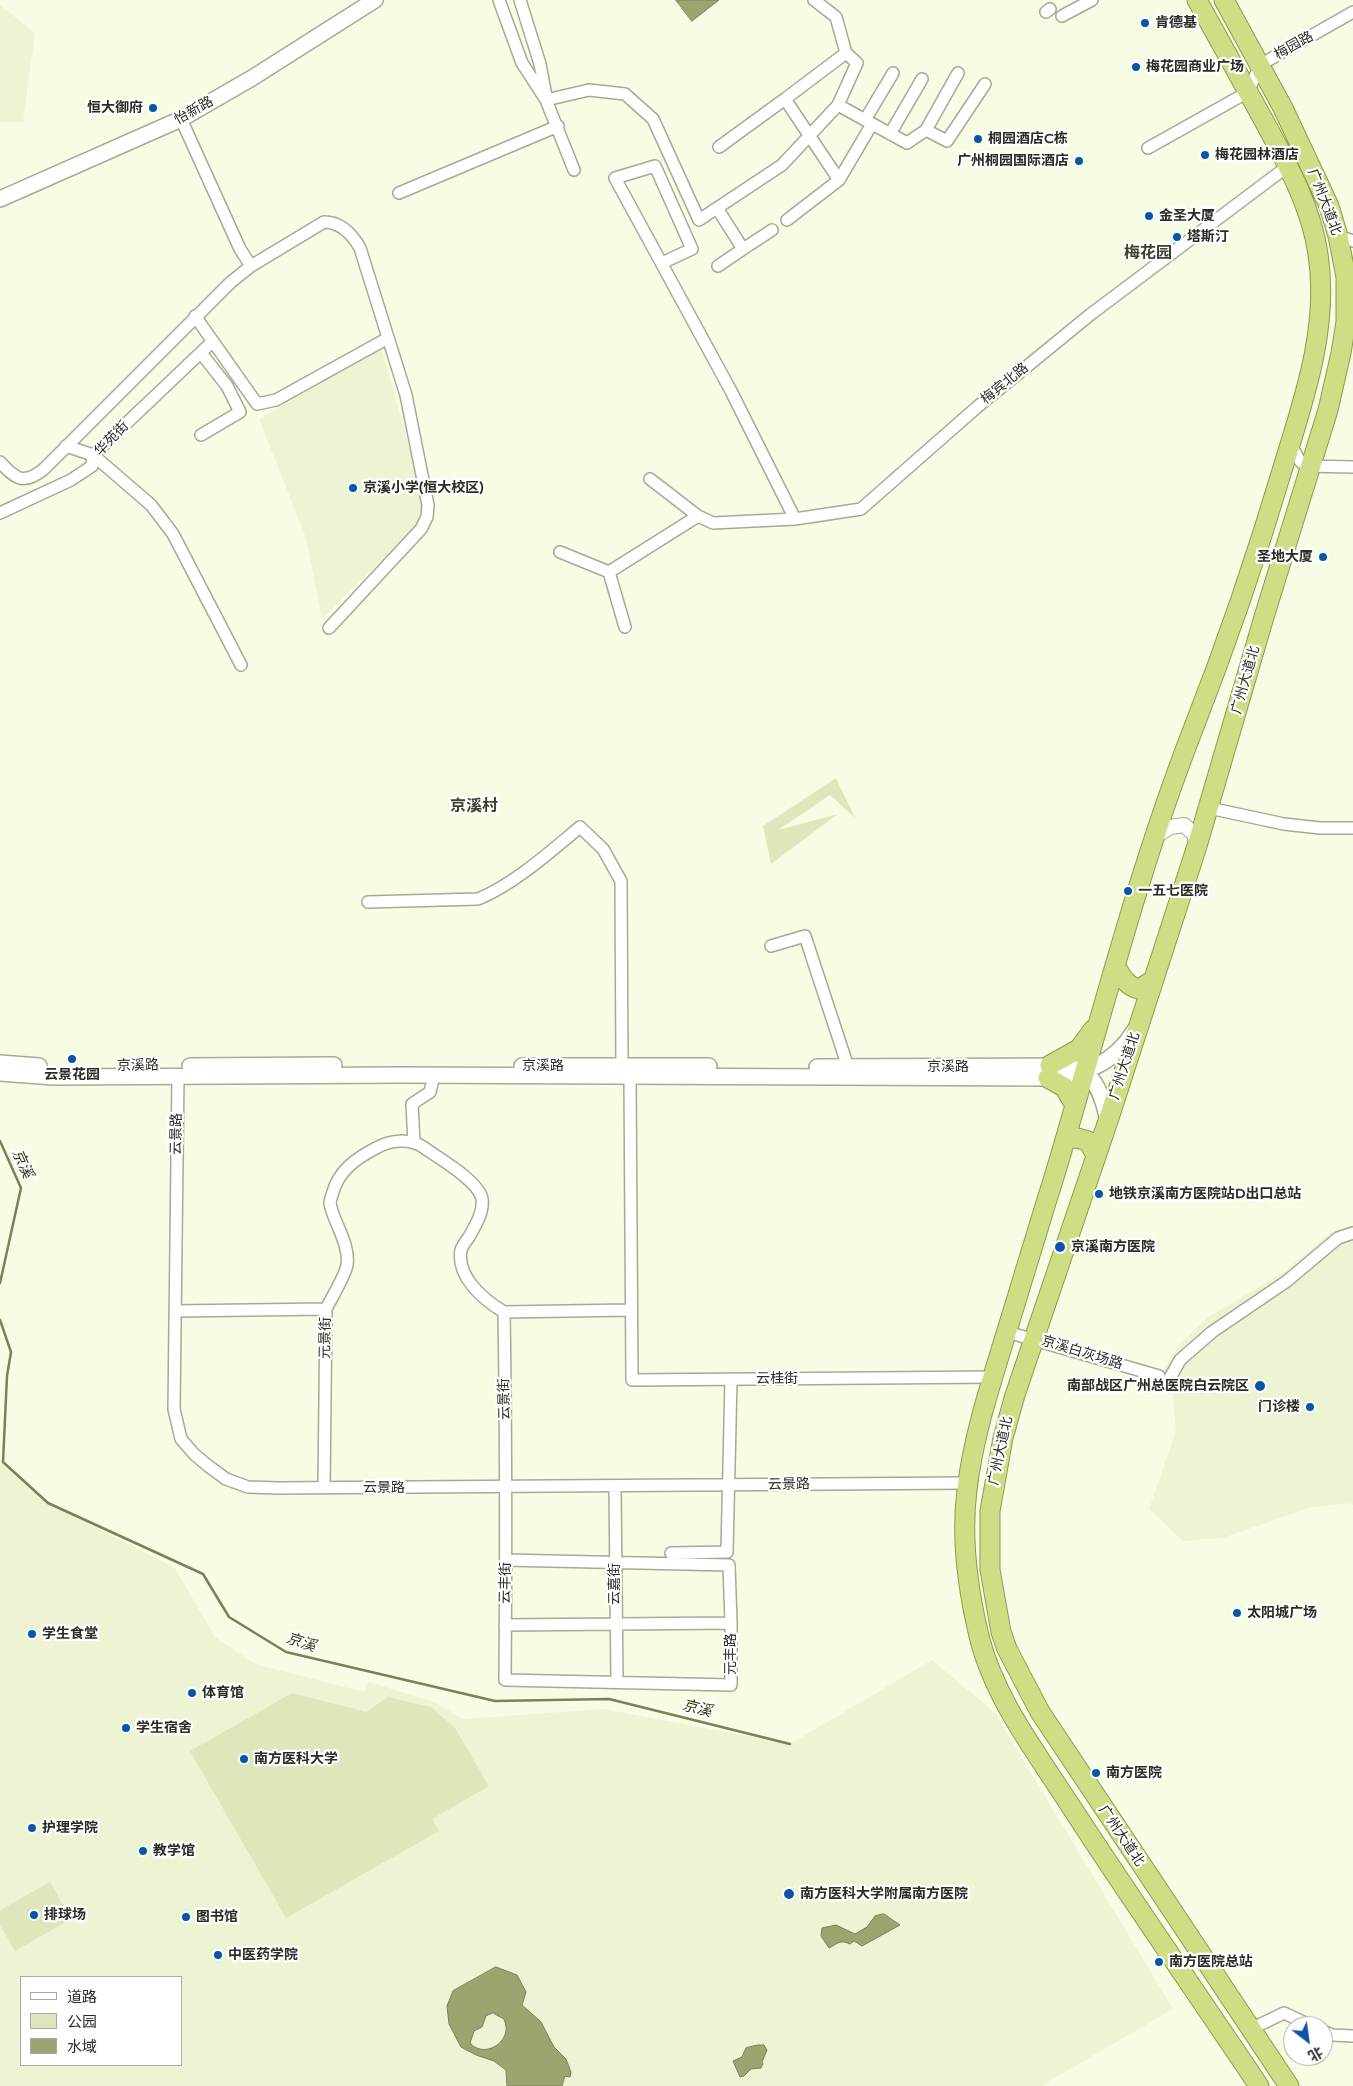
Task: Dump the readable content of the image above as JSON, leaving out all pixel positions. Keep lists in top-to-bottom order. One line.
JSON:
{"streets":{"highway":["广州大道北"],"main road":["怡新路","京溪路"],"street":["梅园路","梅宾北路","华苑街","云景路","元景街","京溪白灰场路","云桂街","云景街","云丰街","云嘉街","元丰路"]},"crossings":[["梅园路","广州大道北"],["广州大道北","梅宾北路"],["广州大道北","京溪路"],["广州大道北","云景路"],["广州大道北","京溪白灰场路"],["广州大道北","云桂街"],["京溪路","云景路"],["京溪路","云桂街"],["云景路","元景街"],["云景路","云景街"],["云景路","云丰街"],["云景路","云嘉街"],["云景街","云丰街"],["云丰街","元丰路"],["云嘉街","元丰路"]],"districts":["梅花园","京溪村"],"water":["京溪"],"places":["肯德基","梅花园商业广场","恒大御府","桐园酒店C栋","梅花园林酒店","广州桐园国际酒店","金圣大厦","塔斯汀","京溪小学(恒大校区)","圣地大厦","一五七医院","云景花园","地铁京溪南方医院站D出口总站","京溪南方医院","南部战区广州总医院白云院区","门诊楼","太阳城广场","学生食堂","体育馆","学生宿舍","南方医科大学","南方医院","护理学院","教学馆","南方医科大学附属南方医院","排球场","图书馆","中医药学院","南方医院总站"],"legend":["道路","公园","水域"],"north":"bottom right"}
